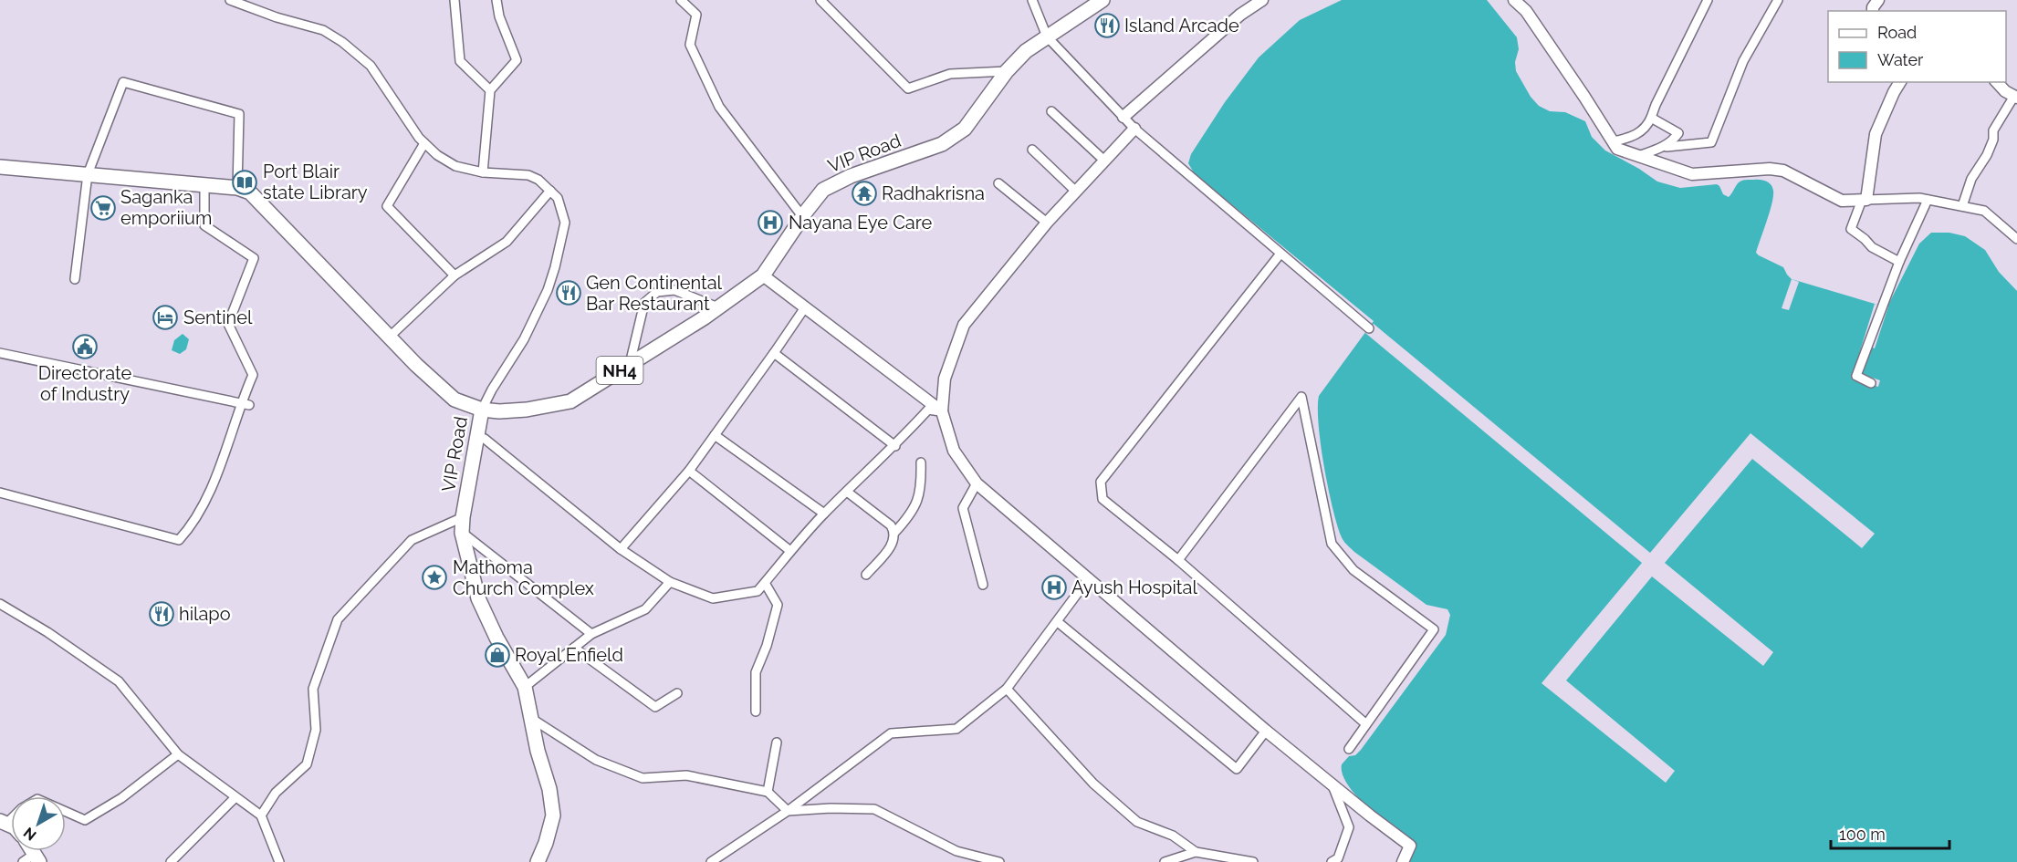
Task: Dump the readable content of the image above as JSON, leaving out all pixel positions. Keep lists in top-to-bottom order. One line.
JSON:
{"streets":{"main road":["VIP Road","NH4"]},"places":{"restaurant":["Island Arcade","Gen Continental Bar Restaurant","hilapo"],"library":["Port Blair state Library"],"temple":["Radhakrisna"],"supermarket":["Saganka emporiium"],"hospital":["Nayana Eye Care","Ayush Hospital"],"hotel":["Sentinel"],"public building":["Directorate of Industry"],"place":["Mathoma Church Complex"],"shop":["Royal Enfield"]},"legend":["Road","Water"],"scale_bar":"100 m","north":"bottom left"}
